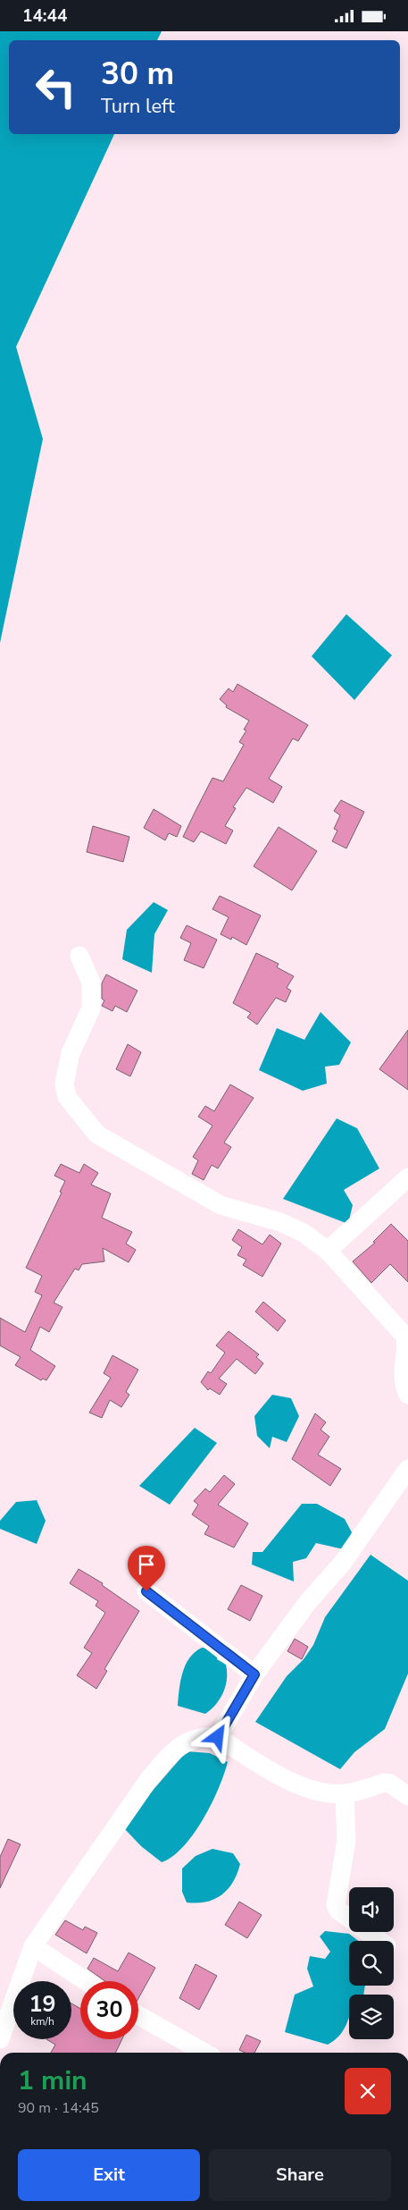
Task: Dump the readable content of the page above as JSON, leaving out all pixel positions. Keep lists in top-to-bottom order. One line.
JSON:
{"page":{"status":"14:44","turn":["30 m","Turn left"],"speed":"19 km/h","limit":"30","heading":["1 min","90 m · 14:45"],"buttons":["Exit","Share"]}}
